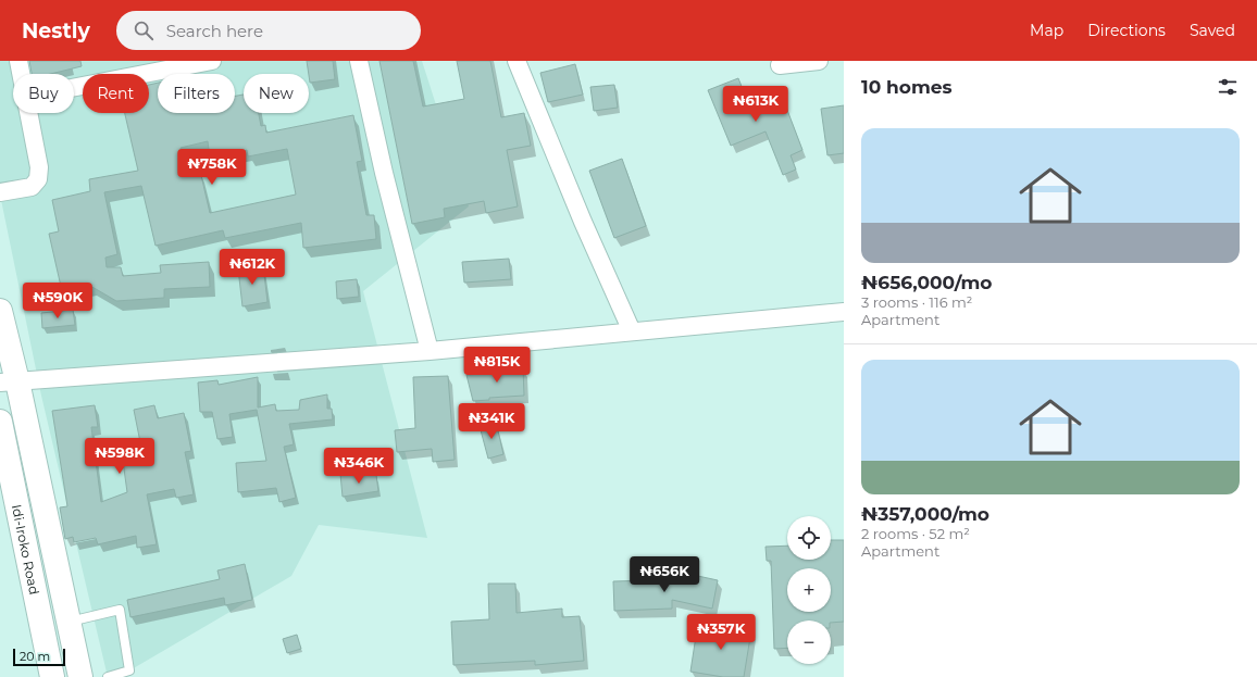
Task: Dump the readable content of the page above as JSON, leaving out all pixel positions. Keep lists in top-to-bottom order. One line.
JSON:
{"streets":{"highway":["Idi-Iroko Road"]},"scale_bar":"20 m","page":{"header":"Nestly","search":"Search here","nav":["Map","Directions","Saved"],"heading":"10 homes","chip":["Buy","Rent","Filters","New"],"price":["₦613K","₦758K","₦612K","₦590K","₦815K","₦341K","₦598K","₦346K","₦656K","₦357K"],"list":[{"name":"₦656,000/mo","note":"3 rooms · 116 m² · Apartment"},{"name":"₦357,000/mo","note":"2 rooms · 52 m² · Apartment"}],"map_buttons":["+","−"],"scale":"20 m"}}
